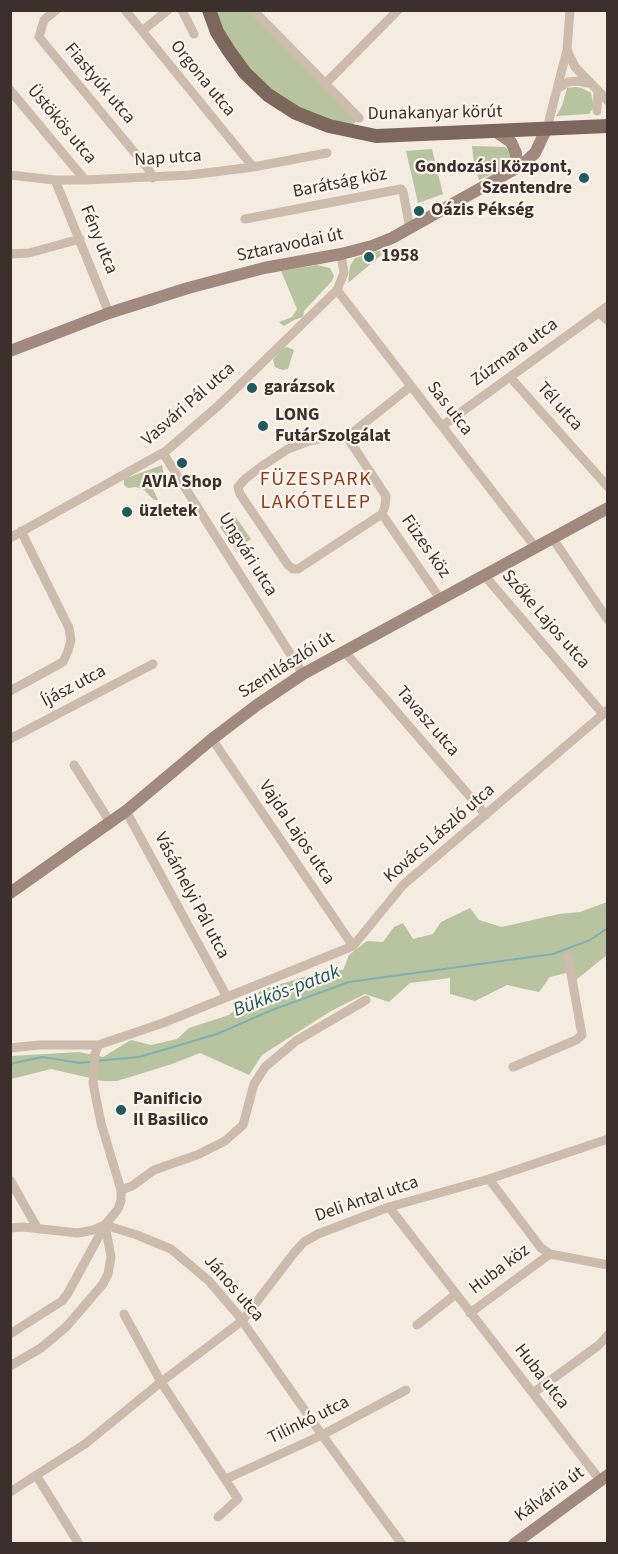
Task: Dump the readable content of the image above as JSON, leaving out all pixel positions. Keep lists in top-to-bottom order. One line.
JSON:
{"streets":{"main road":["Dunakanyar körút"],"street":["Orgona utca","Fiastyúk utca","Üstökös utca","Nap utca","Barátság köz","Fény utca","Sztaravodai út","Zúzmara utca","Vasvári Pál utca","Tél utca","Sas utca","Füzes köz","Ungvári utca","Szőke Lajos utca","Szentlászlói út","Íjász utca","Tavasz utca","Vajda Lajos utca","Kovács László utca","Vásárhelyi Pál utca","Deli Antal utca","Huba köz","János utca","Huba utca","Tilinkó utca","Kálvária út"]},"crossings":[["Orgona utca","Nap utca"],["Fiastyúk utca","Nap utca"],["Dunakanyar körút","Sztaravodai út"],["Üstökös utca","Nap utca"],["Nap utca","Fény utca"],["Barátság köz","Sztaravodai út"],["Fény utca","Sztaravodai út"],["Zúzmara utca","Tél utca"],["Zúzmara utca","Sas utca"],["Vasvári Pál utca","Sas utca"],["Vasvári Pál utca","Ungvári utca"],["Sas utca","Szentlászlói út"],["Füzes köz","Szentlászlói út"],["Ungvári utca","Szentlászlói út"],["Szőke Lajos utca","Szentlászlói út"],["Szőke Lajos utca","Kovács László utca"],["Szentlászlói út","Tavasz utca"],["Szentlászlói út","Vajda Lajos utca"],["Szentlászlói út","Vásárhelyi Pál utca"],["Tavasz utca","Kovács László utca"],["Vajda Lajos utca","Kovács László utca"],["Kovács László utca","Vásárhelyi Pál utca"],["Deli Antal utca","János utca"],["Deli Antal utca","Huba utca"],["Huba köz","Huba utca"],["János utca","Tilinkó utca"],["Huba utca","Kálvária út"]],"districts":["FÜZESPARK LAKÓTELEP"],"water":["Bükkös-patak"],"places":["Gondozási Központ, Szentendre","Oázis Pékség","1958","garázsok","LONG FutárSzolgálat","AVIA Shop","üzletek","Panificio Il Basilico"]}
